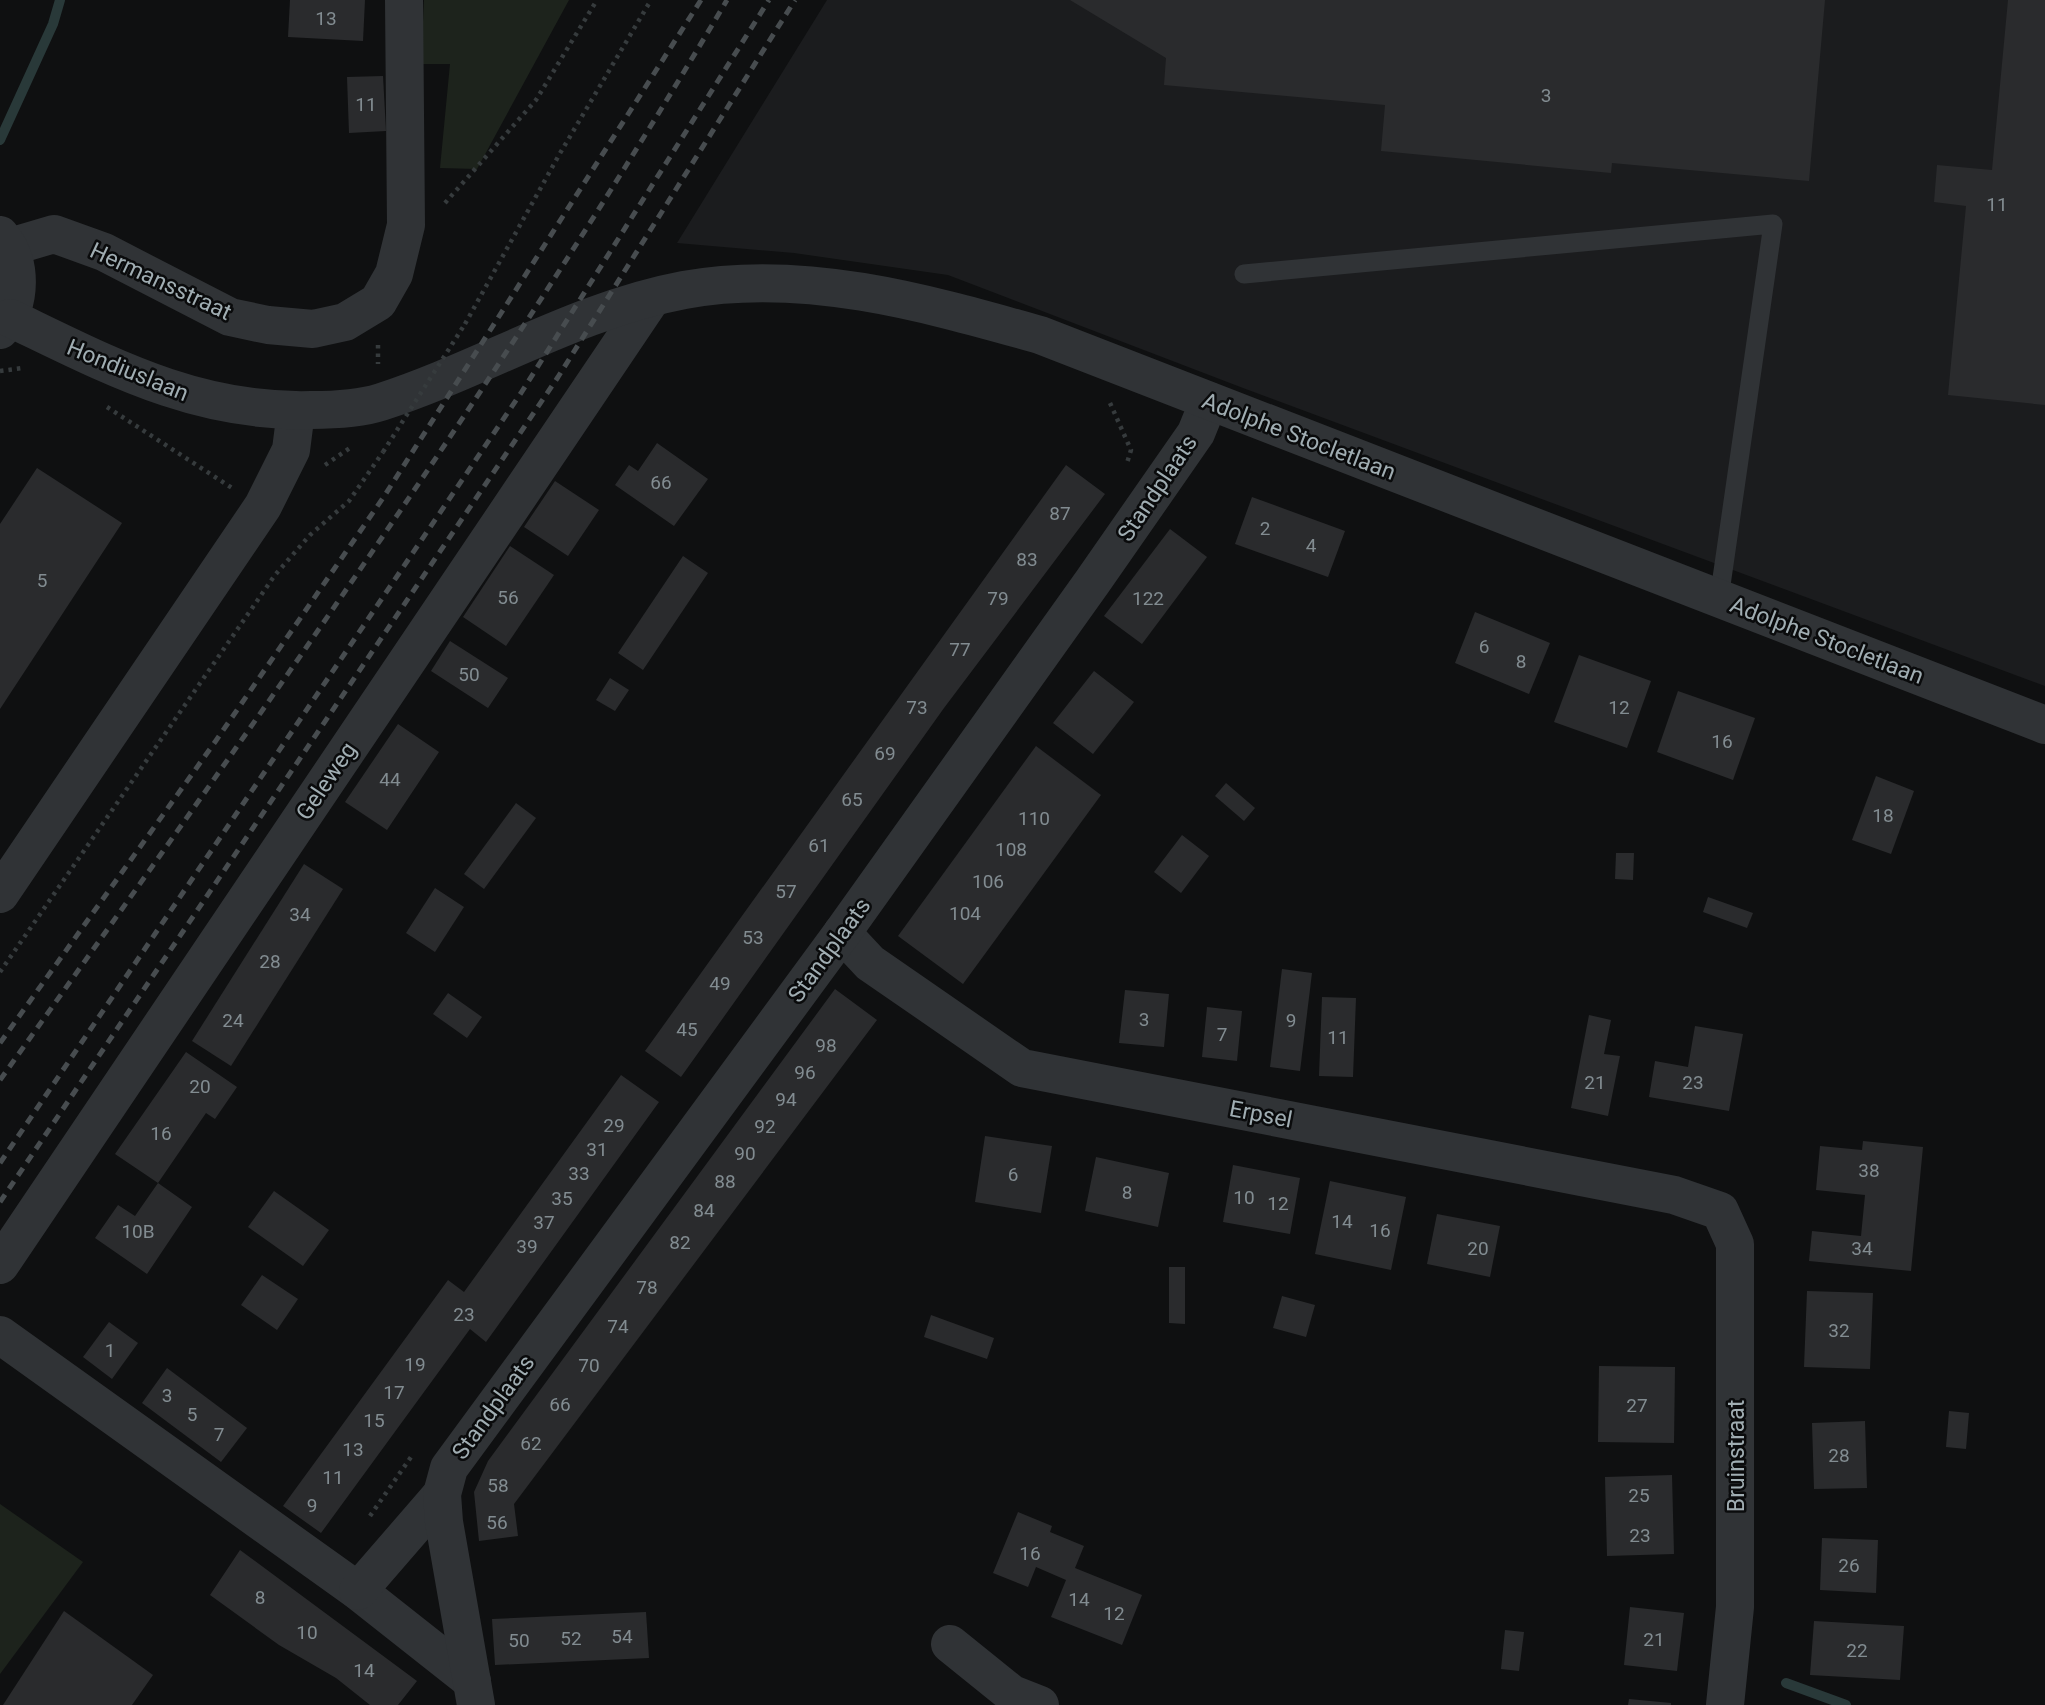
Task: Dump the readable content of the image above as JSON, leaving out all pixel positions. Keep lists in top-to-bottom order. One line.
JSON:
{"streets":{"street":["Hermansstraat","Hondiuslaan","Adolphe Stocletlaan","Standplaats","Geleweg","Erpsel","Bruinstraat"]},"crossings":[["Hermansstraat","Hondiuslaan"],["Hondiuslaan","Adolphe Stocletlaan"],["Adolphe Stocletlaan","Standplaats"],["Adolphe Stocletlaan","Geleweg"],["Standplaats","Erpsel"],["Erpsel","Bruinstraat"]],"house_numbers":["13","3","11","11","66","87","2","4","83","5","56","79","122","6","77","8","50","73","12","16","69","44","65","18","110","61","108","106","57","104","34","53","28","49","3","24","9","45","7","11","98","96","21","23","20","94","29","92","16","31","90","38","33","6","88","8","10","35","12","84","14","37","16","10B","82","39","20","34","78","23","74","32","1","19","70","17","3","66","27","5","15","7","62","13","28","11","58","25","9","56","23","16","26","8","14","12","10","54","52","21","50","22","14"]}
